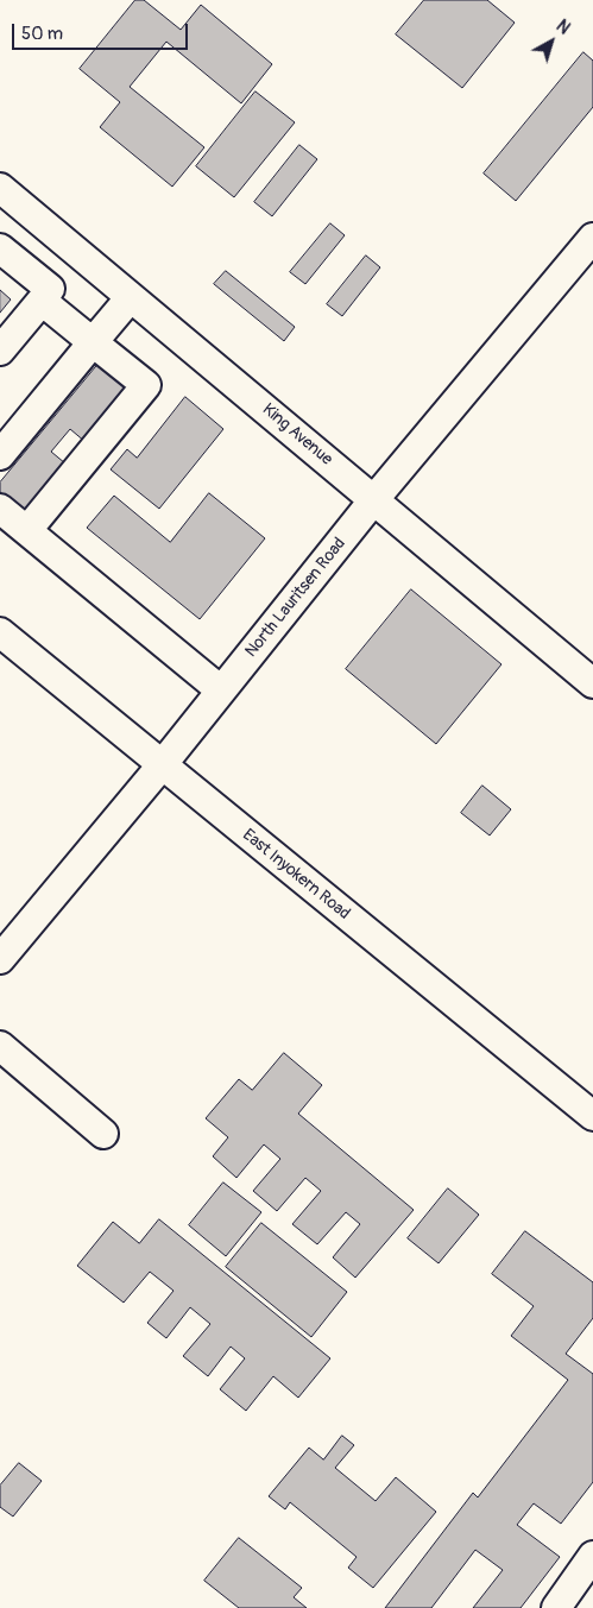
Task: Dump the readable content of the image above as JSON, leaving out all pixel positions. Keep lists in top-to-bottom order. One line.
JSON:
{"streets":{"street":["King Avenue","North Lauritsen Road","East Inyokern Road"]},"crossings":[["King Avenue","North Lauritsen Road"],["North Lauritsen Road","East Inyokern Road"]],"scale_bar":"50 m","north":"top right"}
